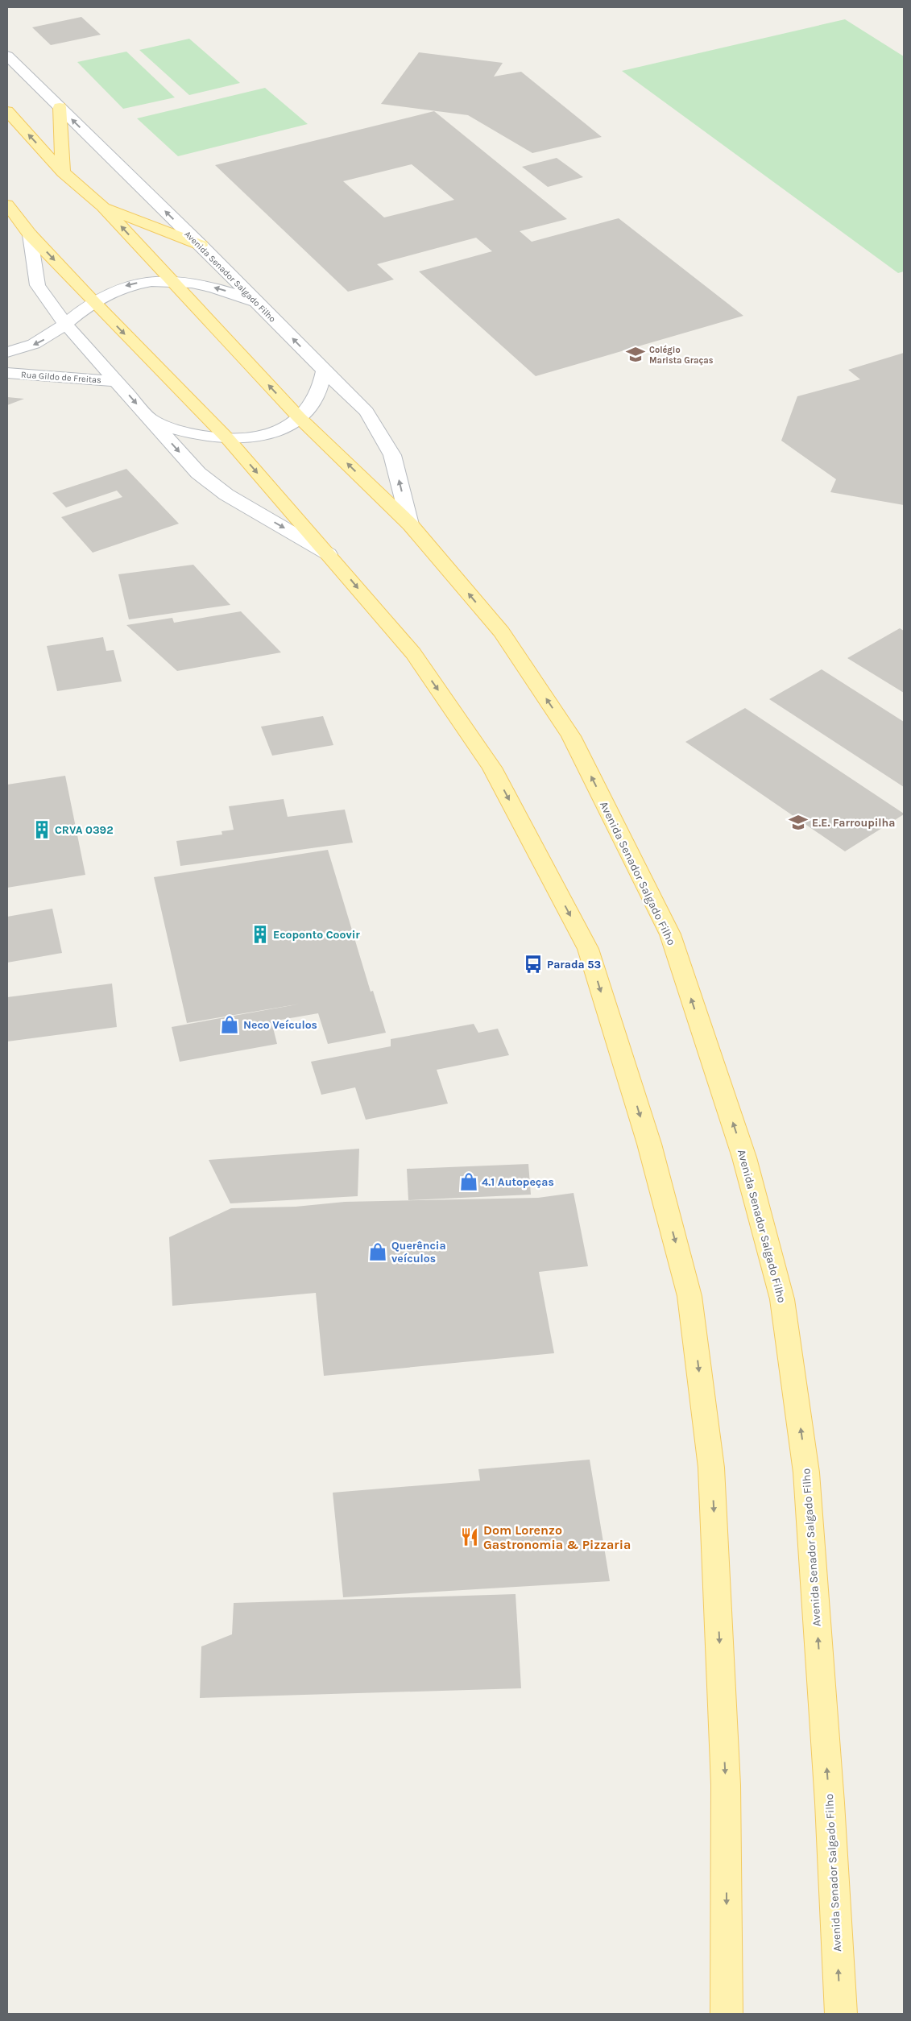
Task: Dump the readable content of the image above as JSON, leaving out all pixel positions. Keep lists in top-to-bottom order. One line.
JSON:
{"streets":{"main road":["Avenida Senador Salgado Filho"],"street":["Rua Gildo de Freitas"]},"one_way":["Avenida Senador Salgado Filho"],"places":{"school or university":["Colégio Marista Graças","E.E. Farroupilha"],"building":["CRVA 0392","Ecoponto Coovir"],"bus stop":["Parada 53"],"shop":["Neco Veículos","4.1 Autopeças","Querência veículos"],"restaurant":["Dom Lorenzo Gastronomia & Pizzaria"]}}
